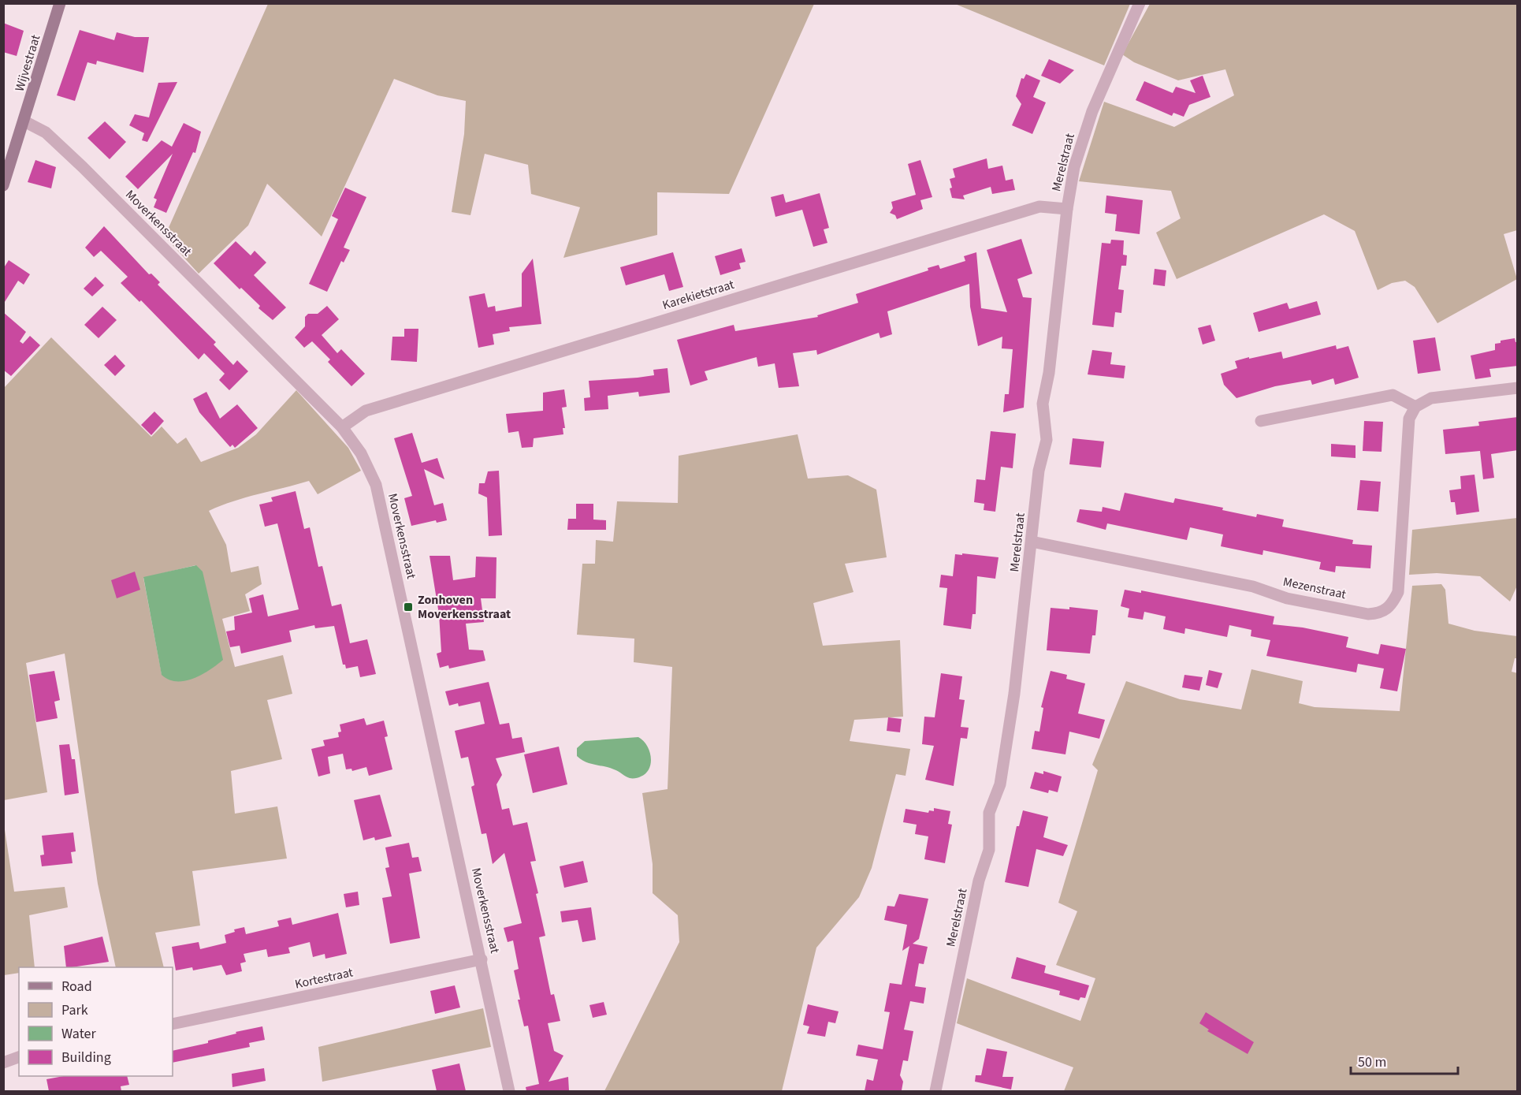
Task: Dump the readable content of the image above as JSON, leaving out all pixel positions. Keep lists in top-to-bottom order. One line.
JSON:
{"streets":{"street":["Wijvestraat","Merelstraat","Moverkensstraat","Karekietstraat","Mezenstraat","Kortestraat"]},"crossings":[["Wijvestraat","Moverkensstraat"],["Merelstraat","Karekietstraat"],["Merelstraat","Mezenstraat"],["Moverkensstraat","Karekietstraat"],["Moverkensstraat","Kortestraat"]],"places":{"transit":["Zonhoven Moverkensstraat"]},"legend":["Road","Park","Water","Building"],"scale_bar":"50 m"}
